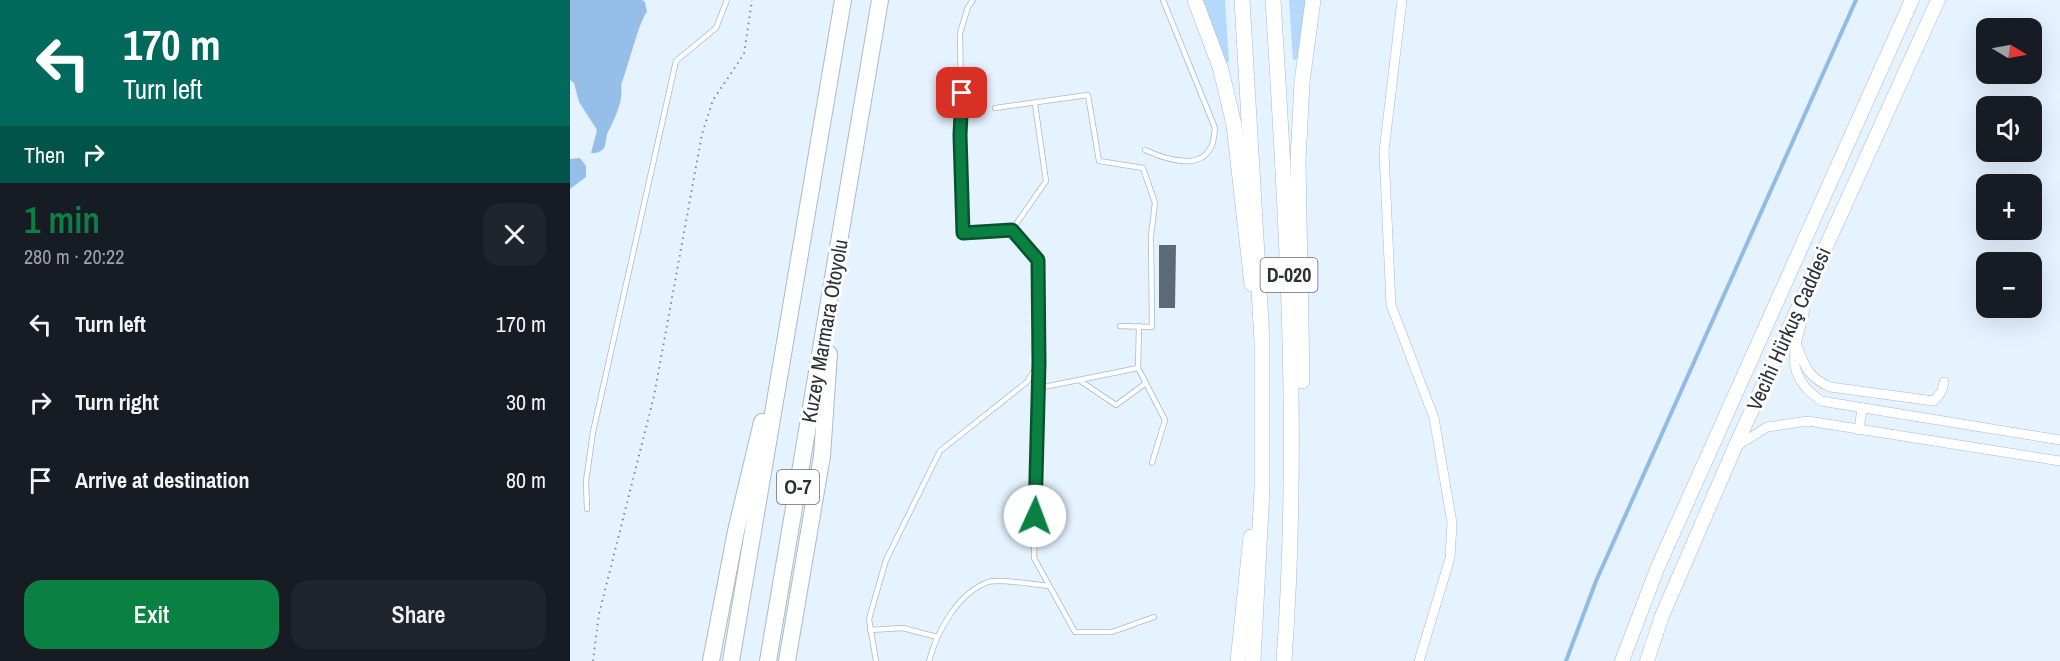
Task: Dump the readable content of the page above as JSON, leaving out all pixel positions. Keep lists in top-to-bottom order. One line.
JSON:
{"streets":{"highway":["D-020","Kuzey Marmara Otoyolu","O-7"],"main road":["Vecihi Hürkuş Caddesi"]},"north":"right","page":{"turn":["170 m","Turn left"],"map_buttons":["+","−"],"then":"Then","heading":["1 min","280 m · 20:22"],"list":[{"name":"Turn left","value":"170 m"},{"name":"Turn right","value":"30 m"},{"name":"Arrive at destination","value":"80 m"}],"buttons":["Exit","Share"]}}
